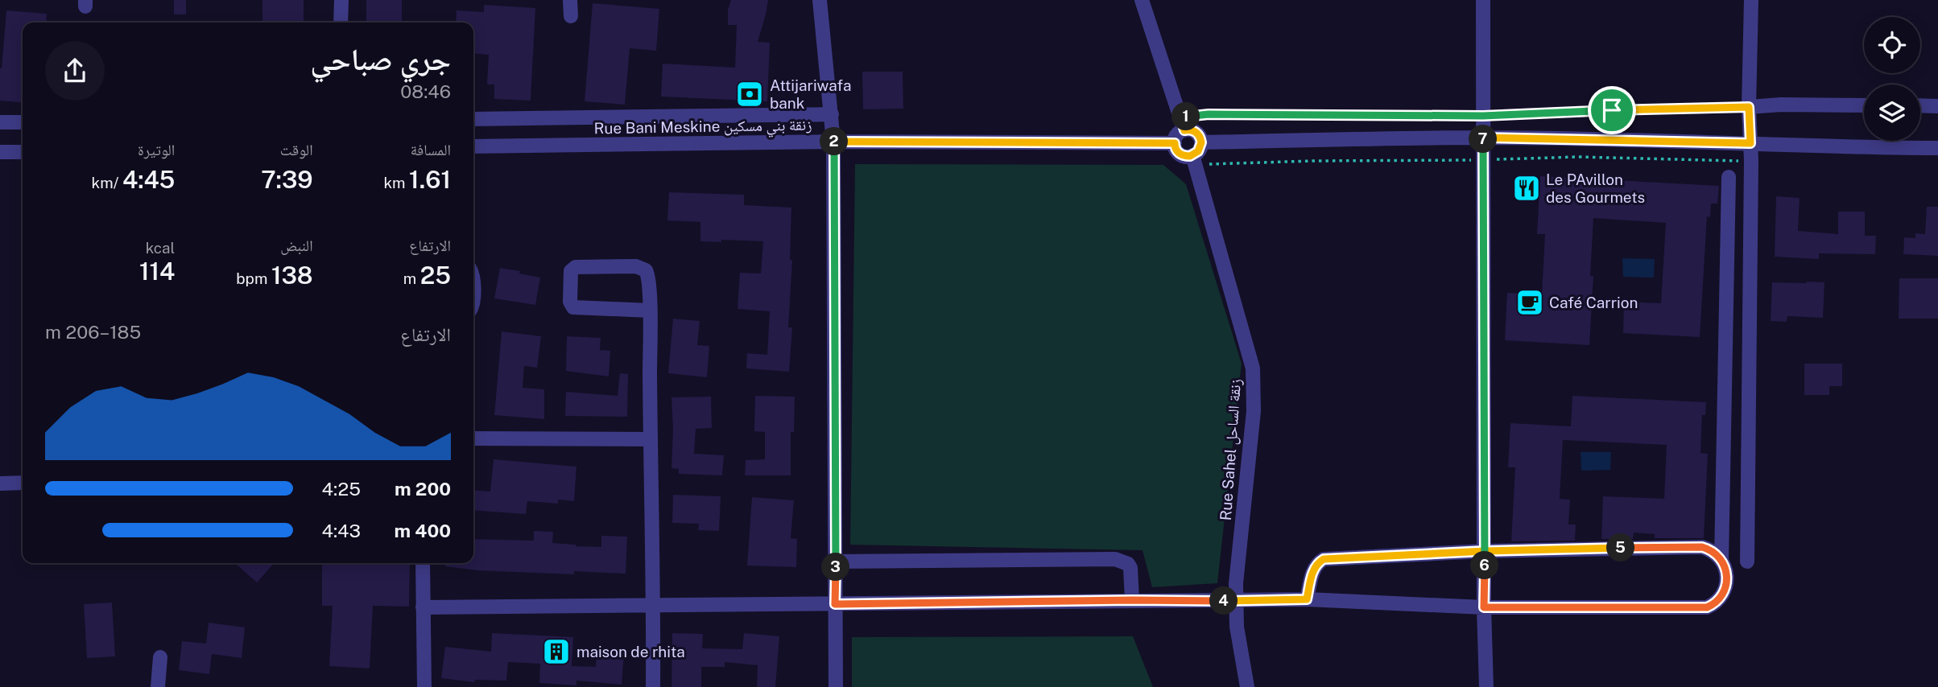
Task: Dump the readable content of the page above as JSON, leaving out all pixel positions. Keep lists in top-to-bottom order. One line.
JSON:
{"streets":{"street":["Rue Bani Meskine زنقة بني مسكين","Rue Sahel زنقة الساحل"]},"crossings":[["Rue Bani Meskine زنقة بني مسكين","Rue Sahel زنقة الساحل"]],"places":{"bank":["Attijariwafa bank"],"restaurant":["Le PAvillon des Gourmets"],"cafe":["Café Carrion"],"building":["maison de rhita"]},"page":{"heading":["جري صباحي","08:46"],"pins":["1","7","2","5","6","3","4"],"stats":[["المسافة","1.61 km"],["الوقت","7:39"],["الوتيرة","4:45 /km"],["الارتفاع","25 m"],["النبض","138 bpm"],["kcal","114"]],"chart":["الارتفاع","185–206 m"],"list":[{"name":"200 m","note":"4:25"},{"name":"400 m","note":"4:43"}]}}
